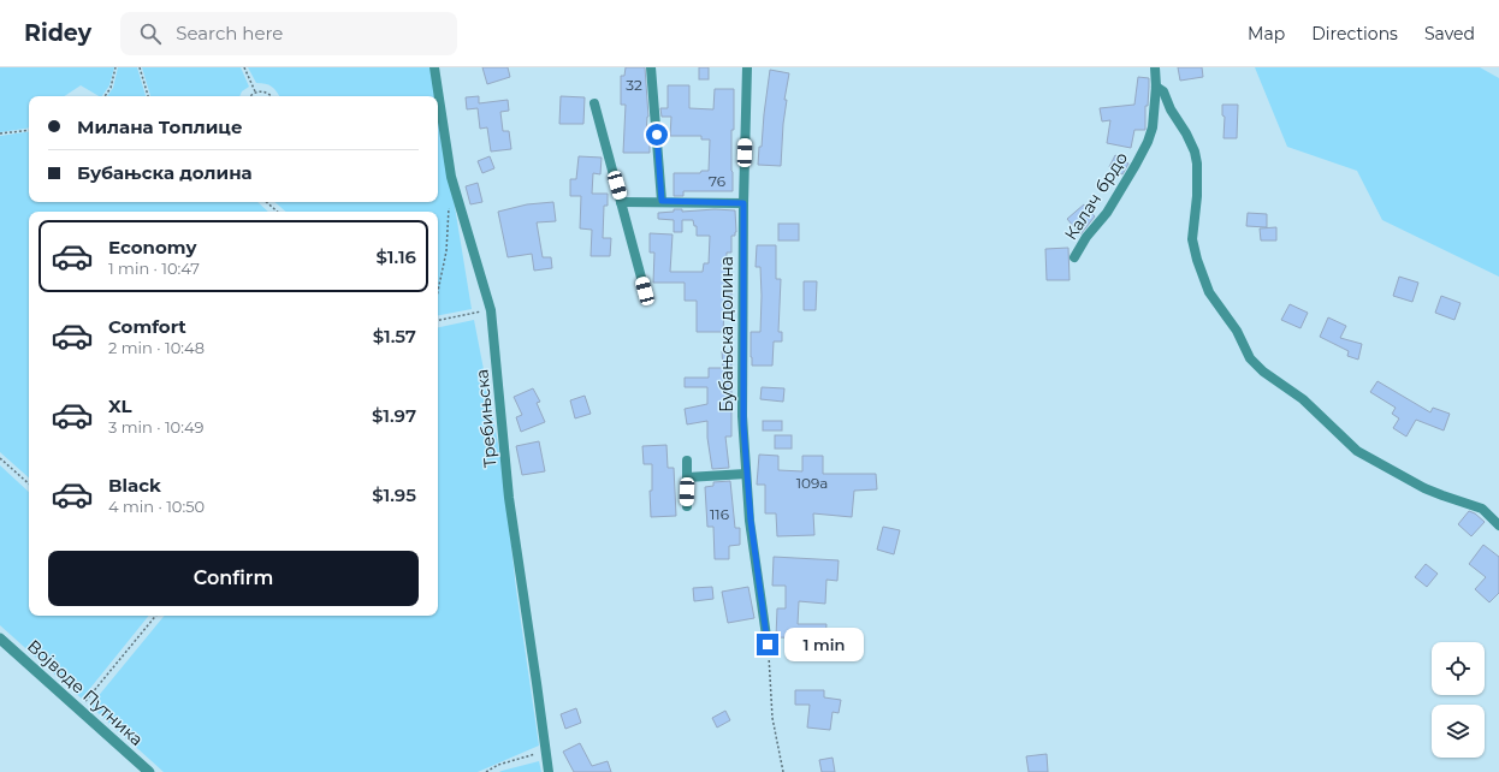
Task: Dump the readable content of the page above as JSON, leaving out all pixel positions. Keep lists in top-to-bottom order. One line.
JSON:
{"streets":{"street":["Калач брдо","Бубањска долина","Требињска","Војводе Путника"]},"house_numbers":["32","76","109a","116"],"page":{"header":"Ridey","search":"Search here","nav":["Map","Directions","Saved"],"banner":["Милана Топлице","Бубањска долина"],"list":[{"name":"Economy","note":"1 min · 10:47","value":"$1.16"},{"name":"Comfort","note":"2 min · 10:48","value":"$1.57"},{"name":"XL","note":"3 min · 10:49","value":"$1.97"},{"name":"Black","note":"4 min · 10:50","value":"$1.95"}],"buttons":"Confirm","bubble":"1 min"}}
